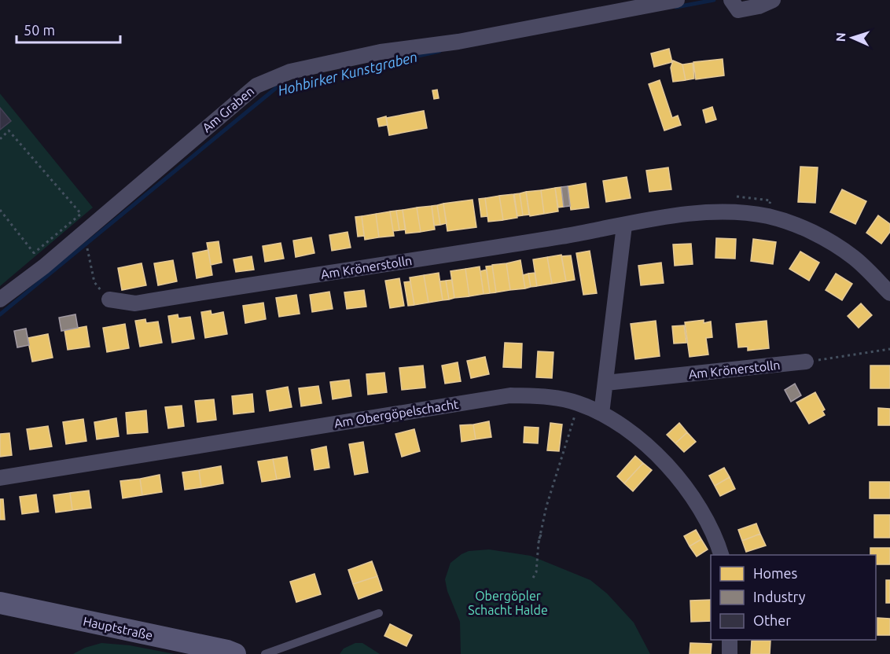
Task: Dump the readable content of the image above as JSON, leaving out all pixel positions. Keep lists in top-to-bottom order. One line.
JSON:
{"streets":{"street":["Am Graben","Am Krönerstolln","Am Obergöpelschacht","Hauptstraße"]},"water":["Hohbirker Kunstgraben"],"parks":["Obergöpler Schacht Halde"],"legend":["Homes","Industry","Other"],"scale_bar":"50 m","north":"left"}
